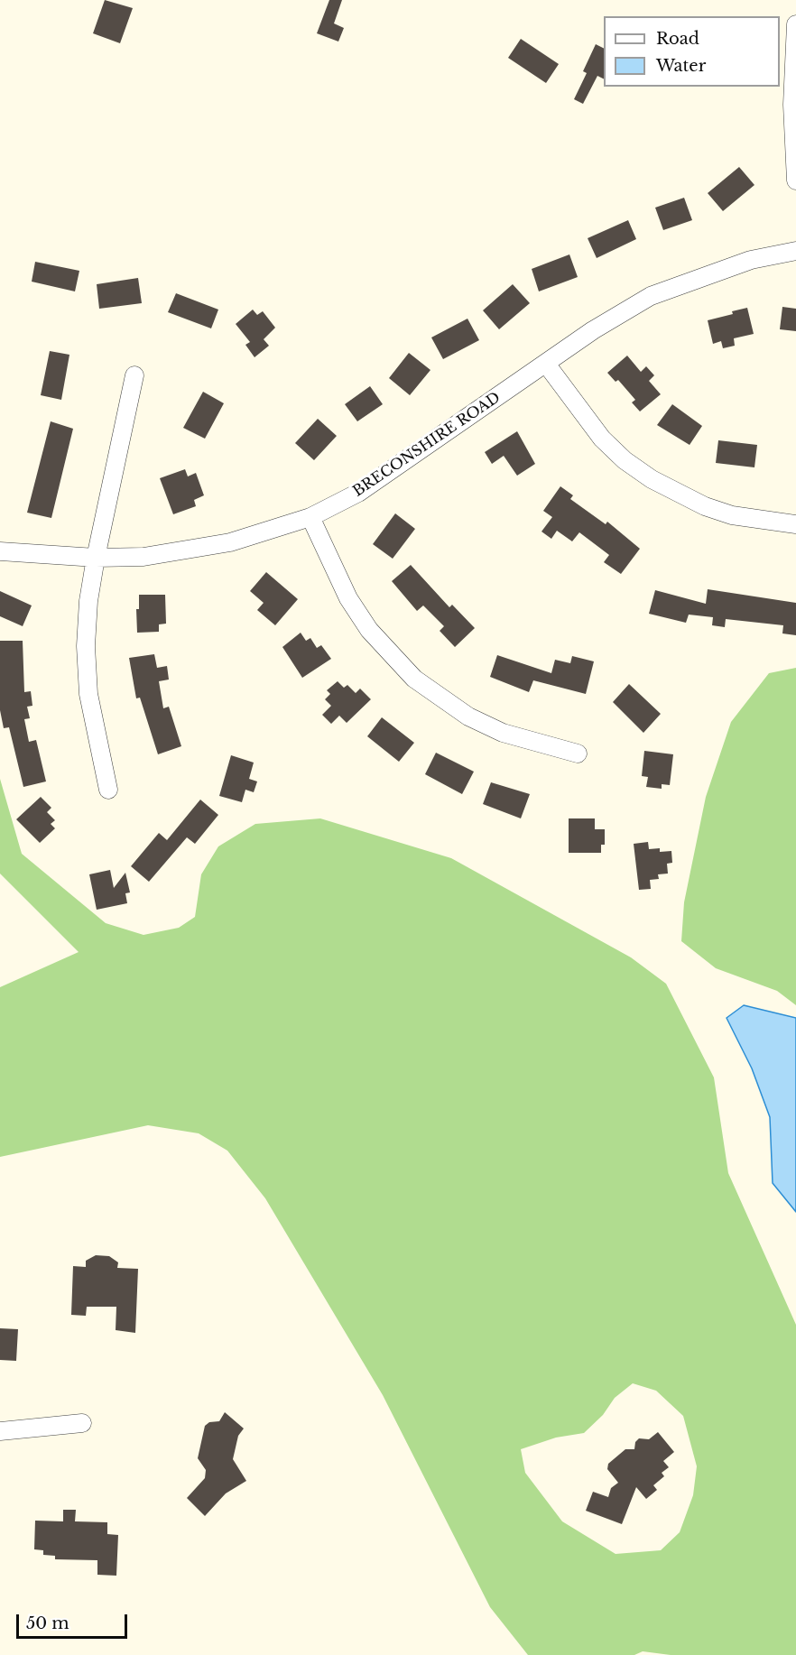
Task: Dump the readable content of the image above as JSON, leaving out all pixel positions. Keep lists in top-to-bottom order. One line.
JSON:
{"streets":{"street":["BRECONSHIRE ROAD"]},"legend":["Road","Water"],"scale_bar":"50 m"}
